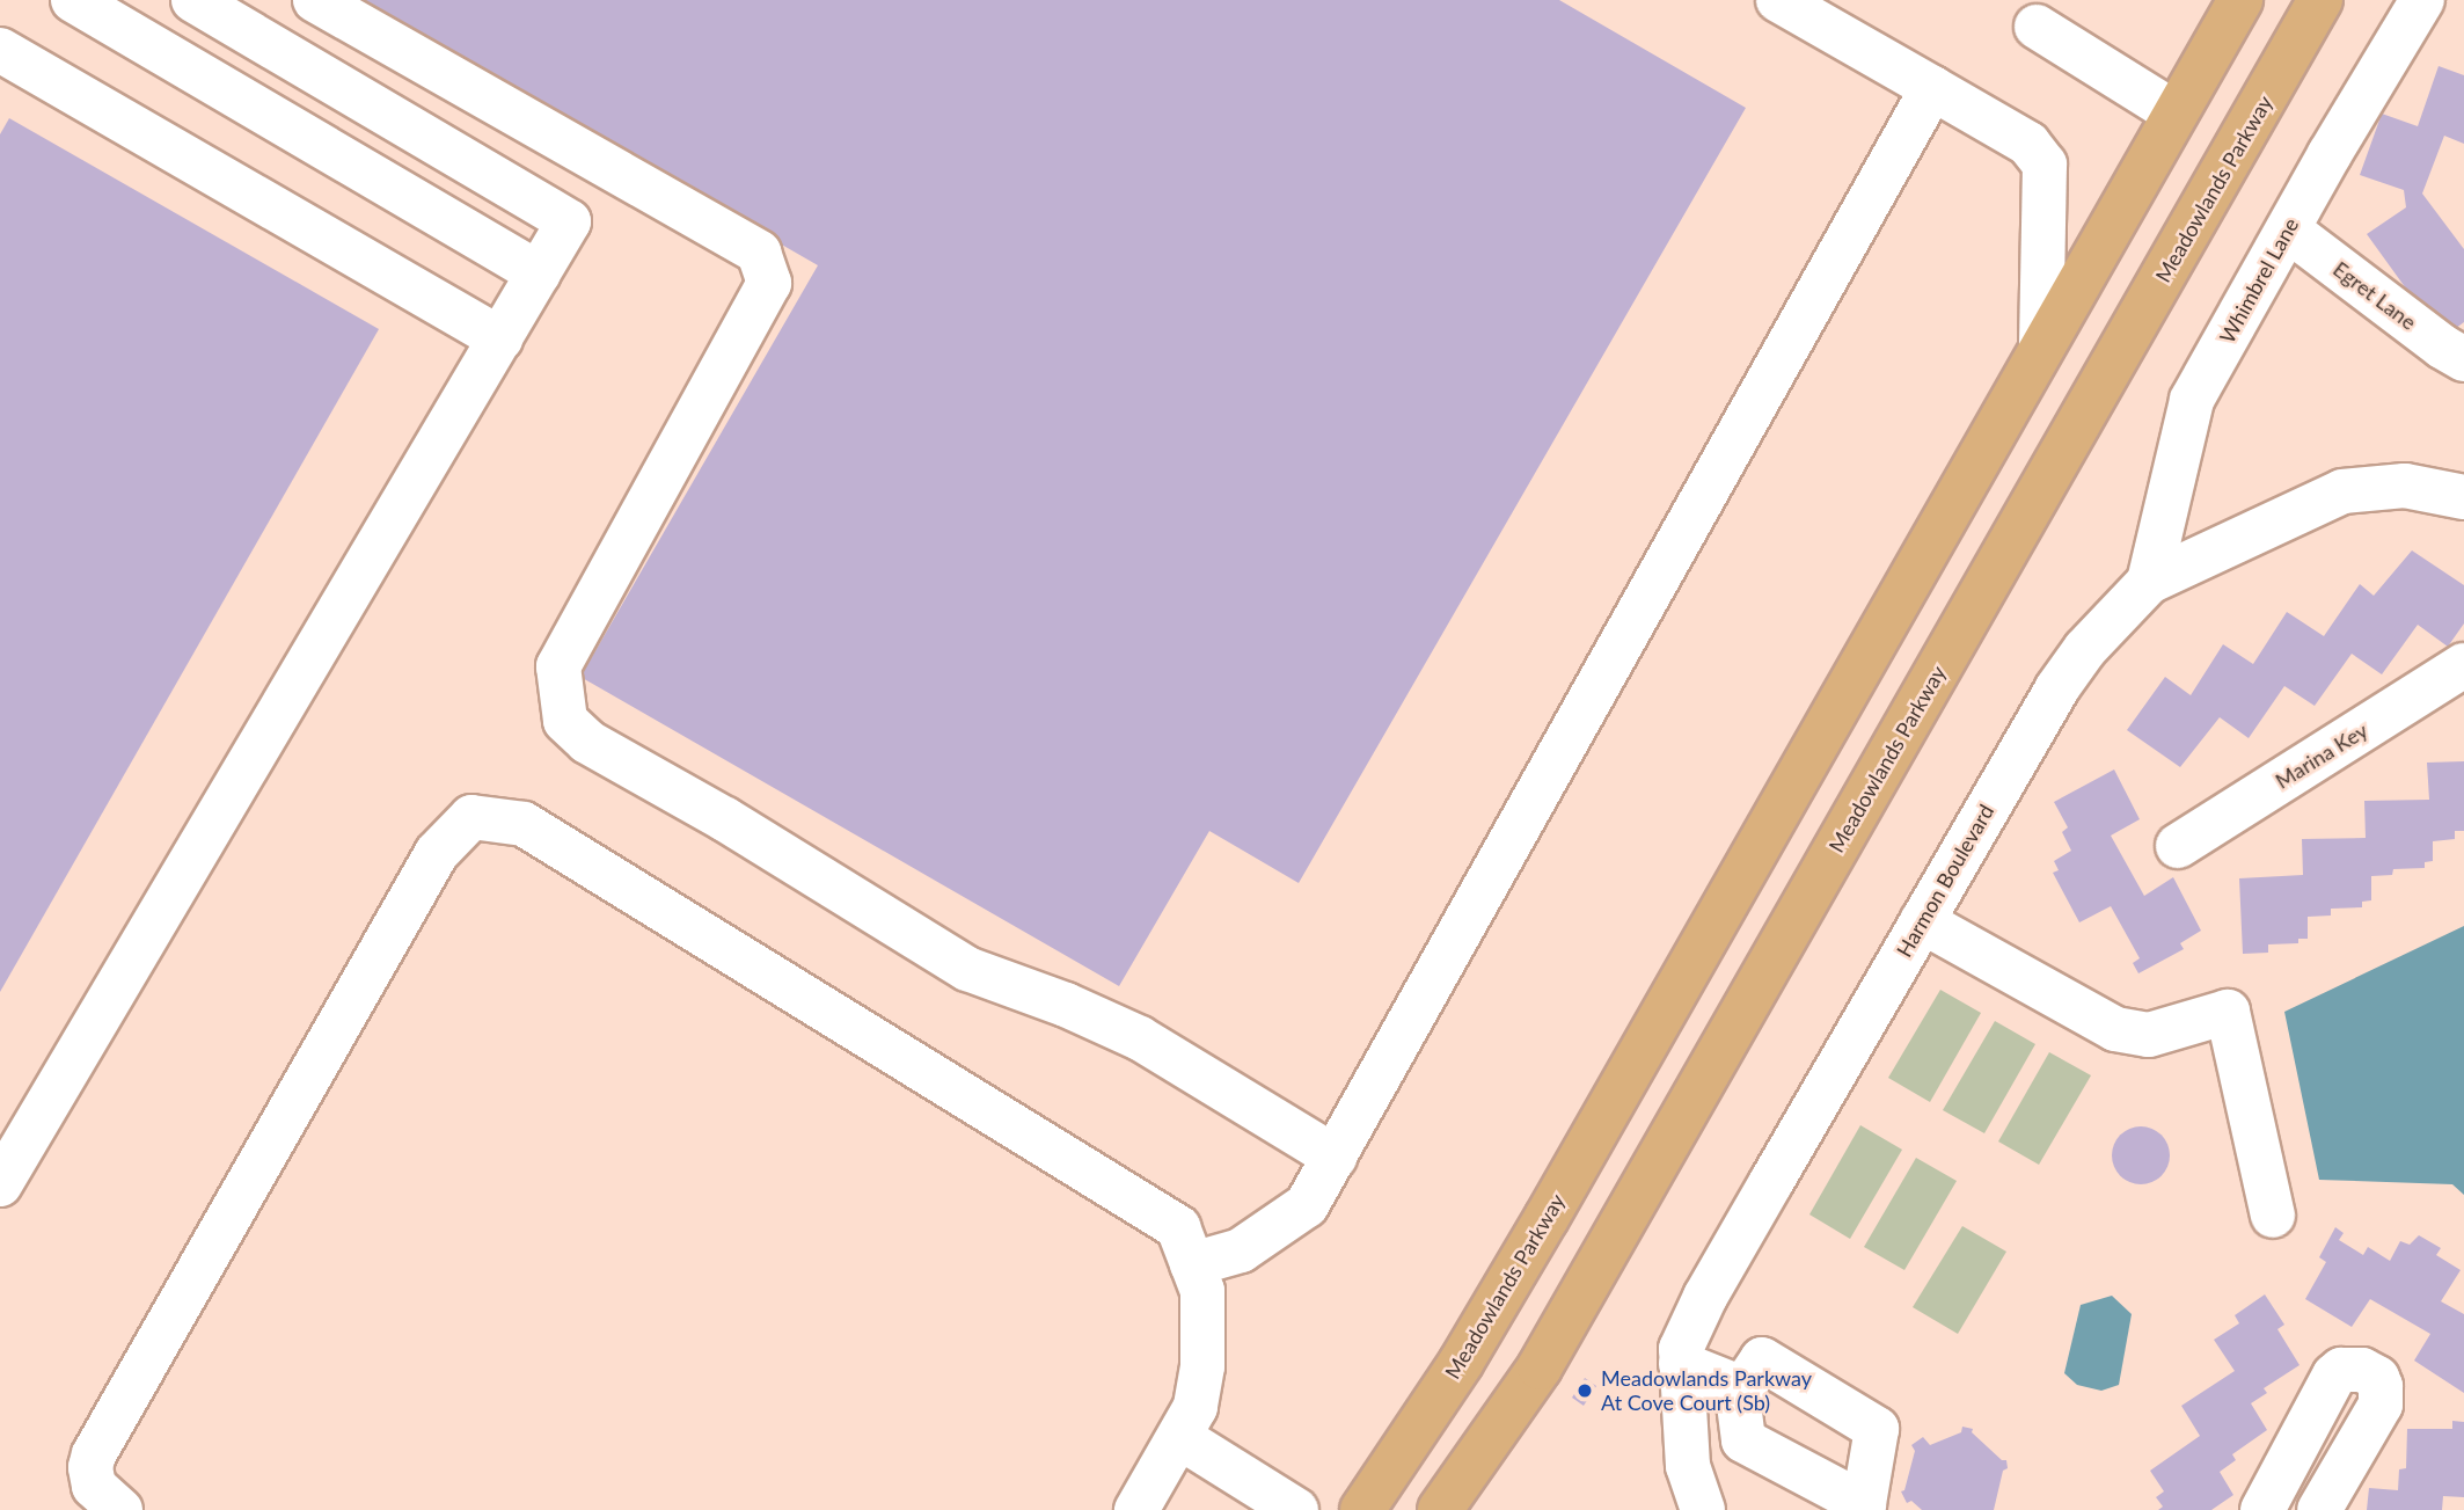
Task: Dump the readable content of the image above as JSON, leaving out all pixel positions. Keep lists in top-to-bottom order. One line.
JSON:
{"streets":{"main road":["Meadowlands Parkway"],"street":["Whimbrel Lane","Egret Lane","Marina Key","Harmon Boulevard"]},"crossings":[["Whimbrel Lane","Egret Lane"],["Whimbrel Lane","Harmon Boulevard"]],"places":["Meadowlands Parkway At Cove Court (Sb)"]}
